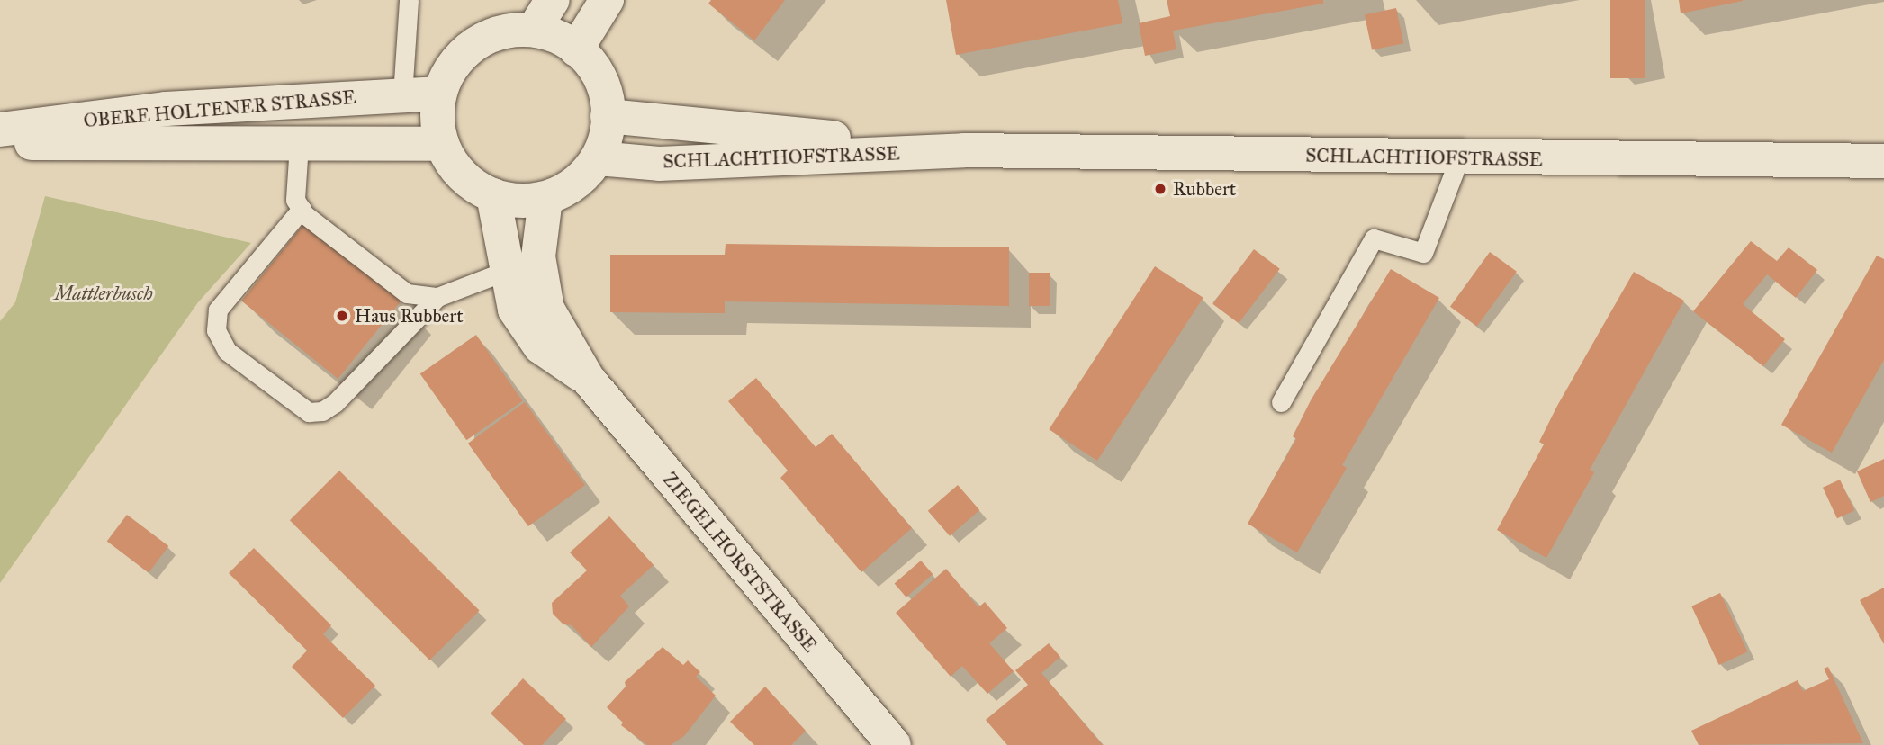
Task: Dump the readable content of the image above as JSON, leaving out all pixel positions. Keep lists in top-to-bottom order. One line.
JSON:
{"streets":{"street":["OBERE HOLTENER STRASSE","SCHLACHTHOFSTRASSE","ZIEGELHORSTSTRASSE"]},"crossings":[["OBERE HOLTENER STRASSE","SCHLACHTHOFSTRASSE"],["OBERE HOLTENER STRASSE","ZIEGELHORSTSTRASSE"],["SCHLACHTHOFSTRASSE","ZIEGELHORSTSTRASSE"]],"parks":["Mattlerbusch"],"places":["Rubbert","Haus Rubbert"]}
